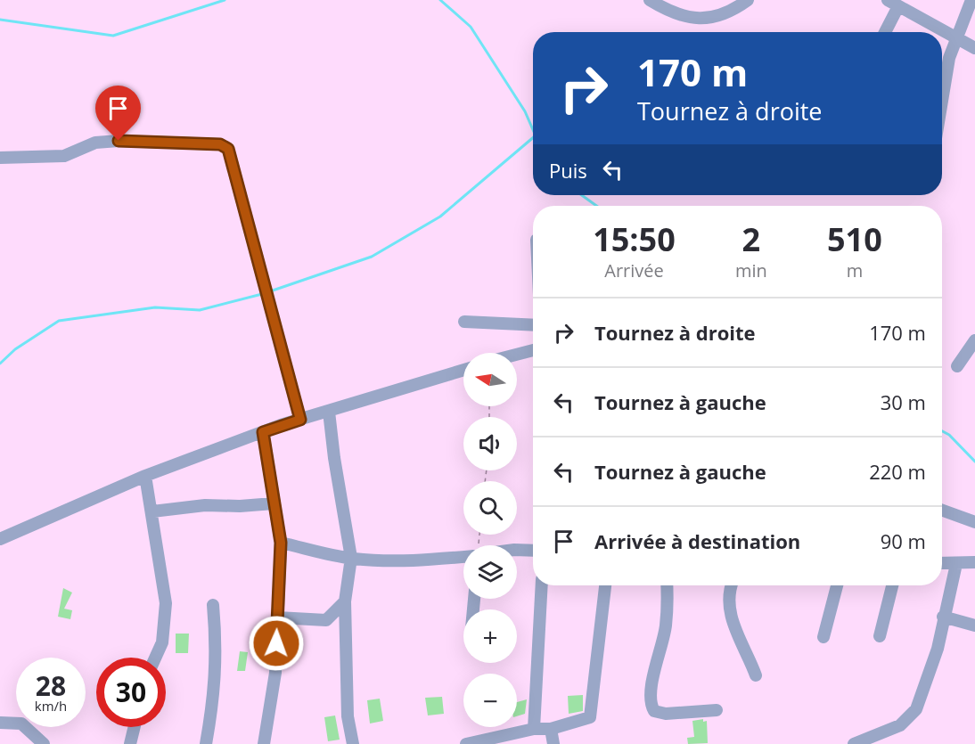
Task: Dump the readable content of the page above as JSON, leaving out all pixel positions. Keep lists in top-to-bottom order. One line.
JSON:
{"north":"left","page":{"turn":["170 m","Tournez à droite"],"then":"Puis","eta":["15:50","Arrivée","2","min","510","m"],"list":[{"name":"Tournez à droite","value":"170 m"},{"name":"Tournez à gauche","value":"30 m"},{"name":"Tournez à gauche","value":"220 m"},{"name":"Arrivée à destination","value":"90 m"}],"map_buttons":["+","−"],"speed":"28 km/h","limit":"30"}}
